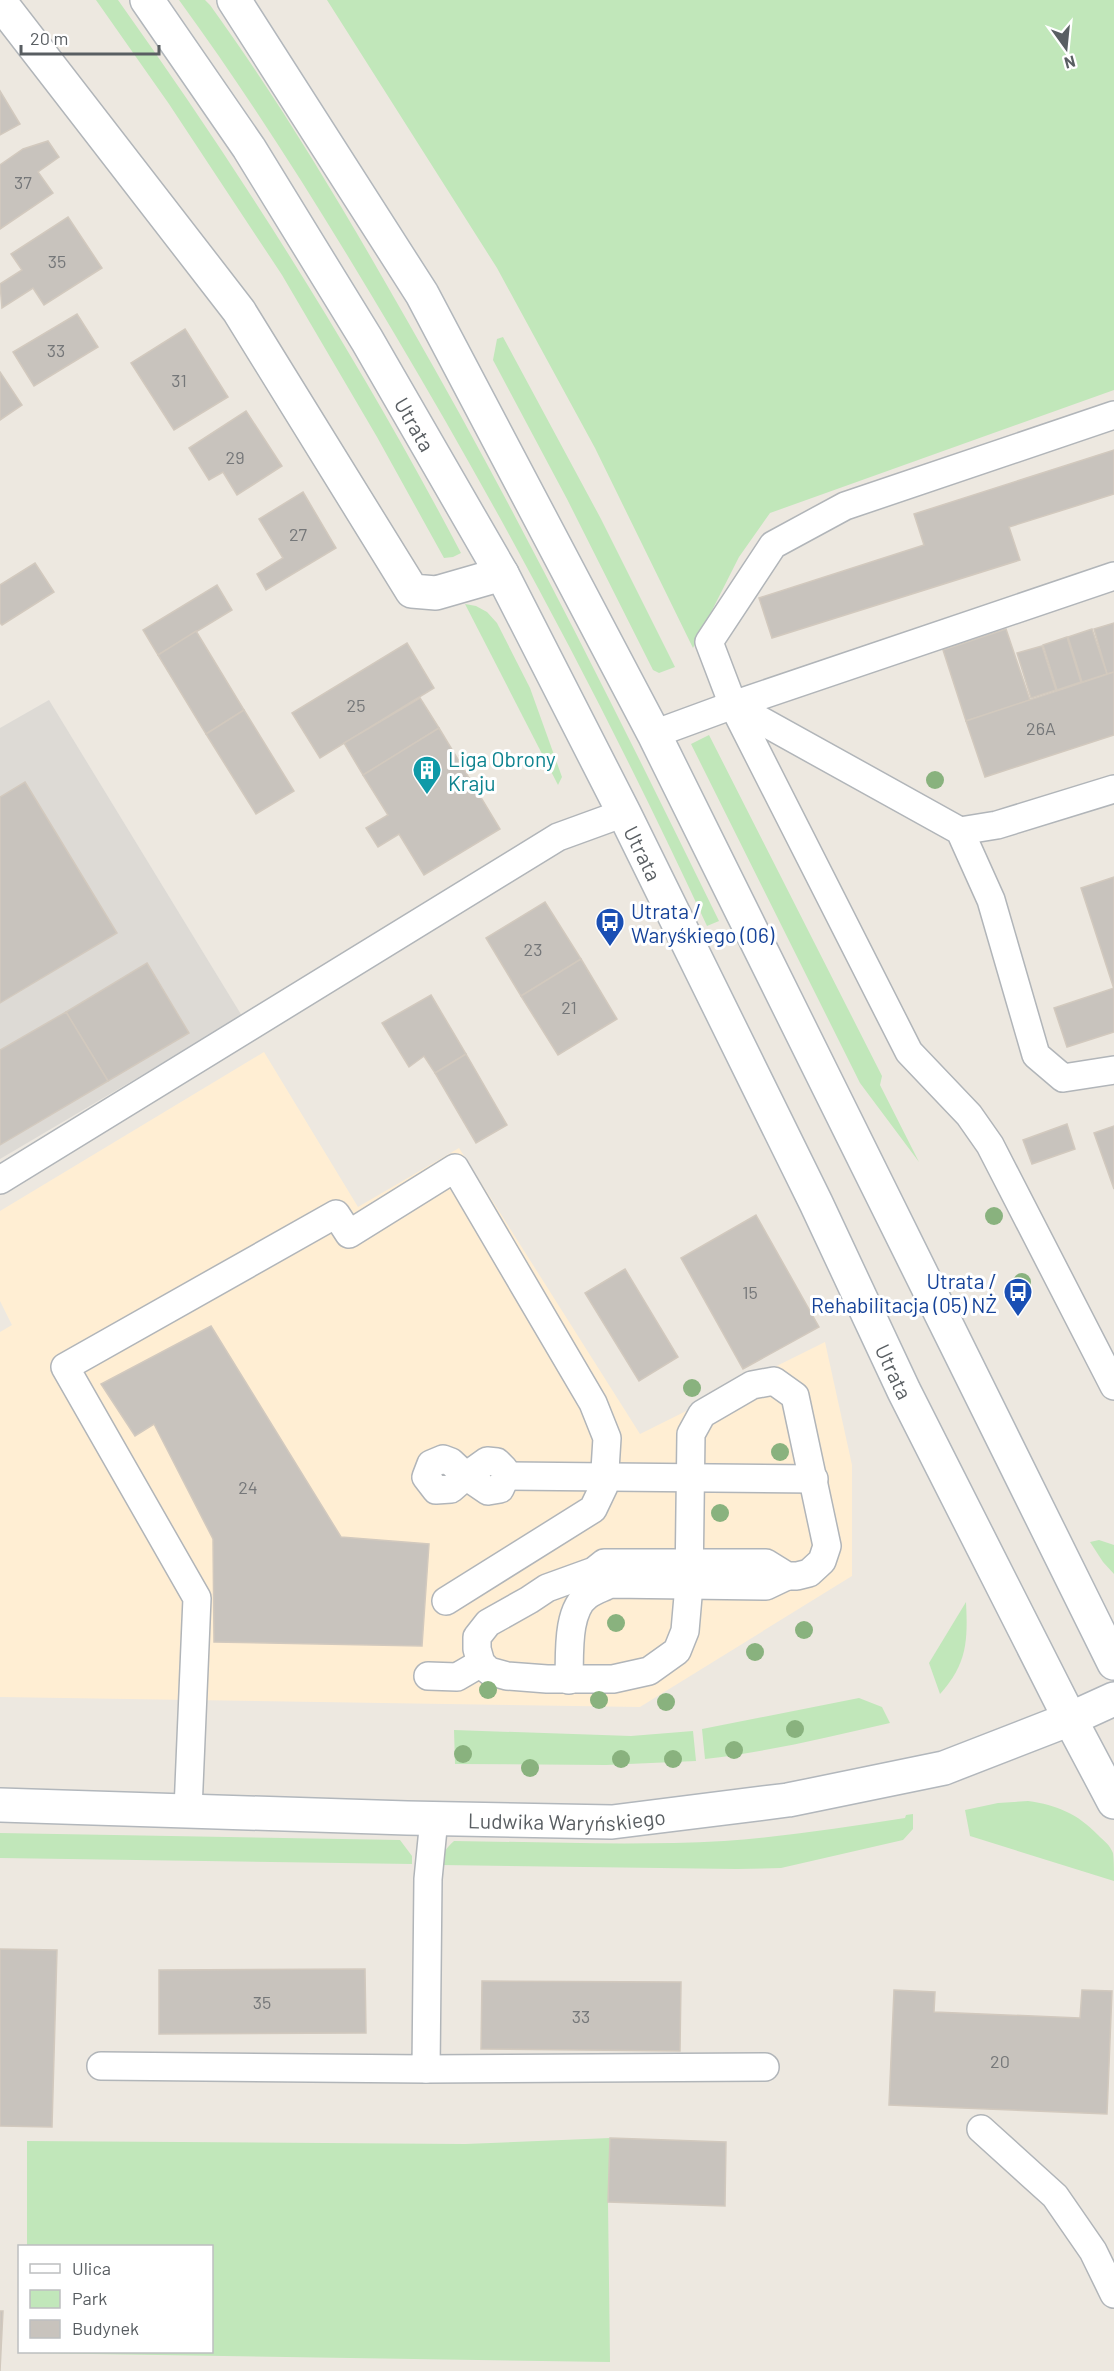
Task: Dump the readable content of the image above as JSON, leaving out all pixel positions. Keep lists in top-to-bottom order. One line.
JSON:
{"streets":{"main road":["Utrata","Ludwika Waryńskiego"]},"crossings":[["Utrata","Ludwika Waryńskiego"]],"places":{"building":["Liga Obrony Kraju"],"bus stop":["Utrata / Waryśkiego (06)","Utrata / Rehabilitacja (05) NŻ"]},"house_numbers":["37","35","33","31","29","27","25","26A","23","21","15","24","35","33","20"],"legend":["Ulica","Park","Budynek"],"scale_bar":"20 m","north":"bottom"}
